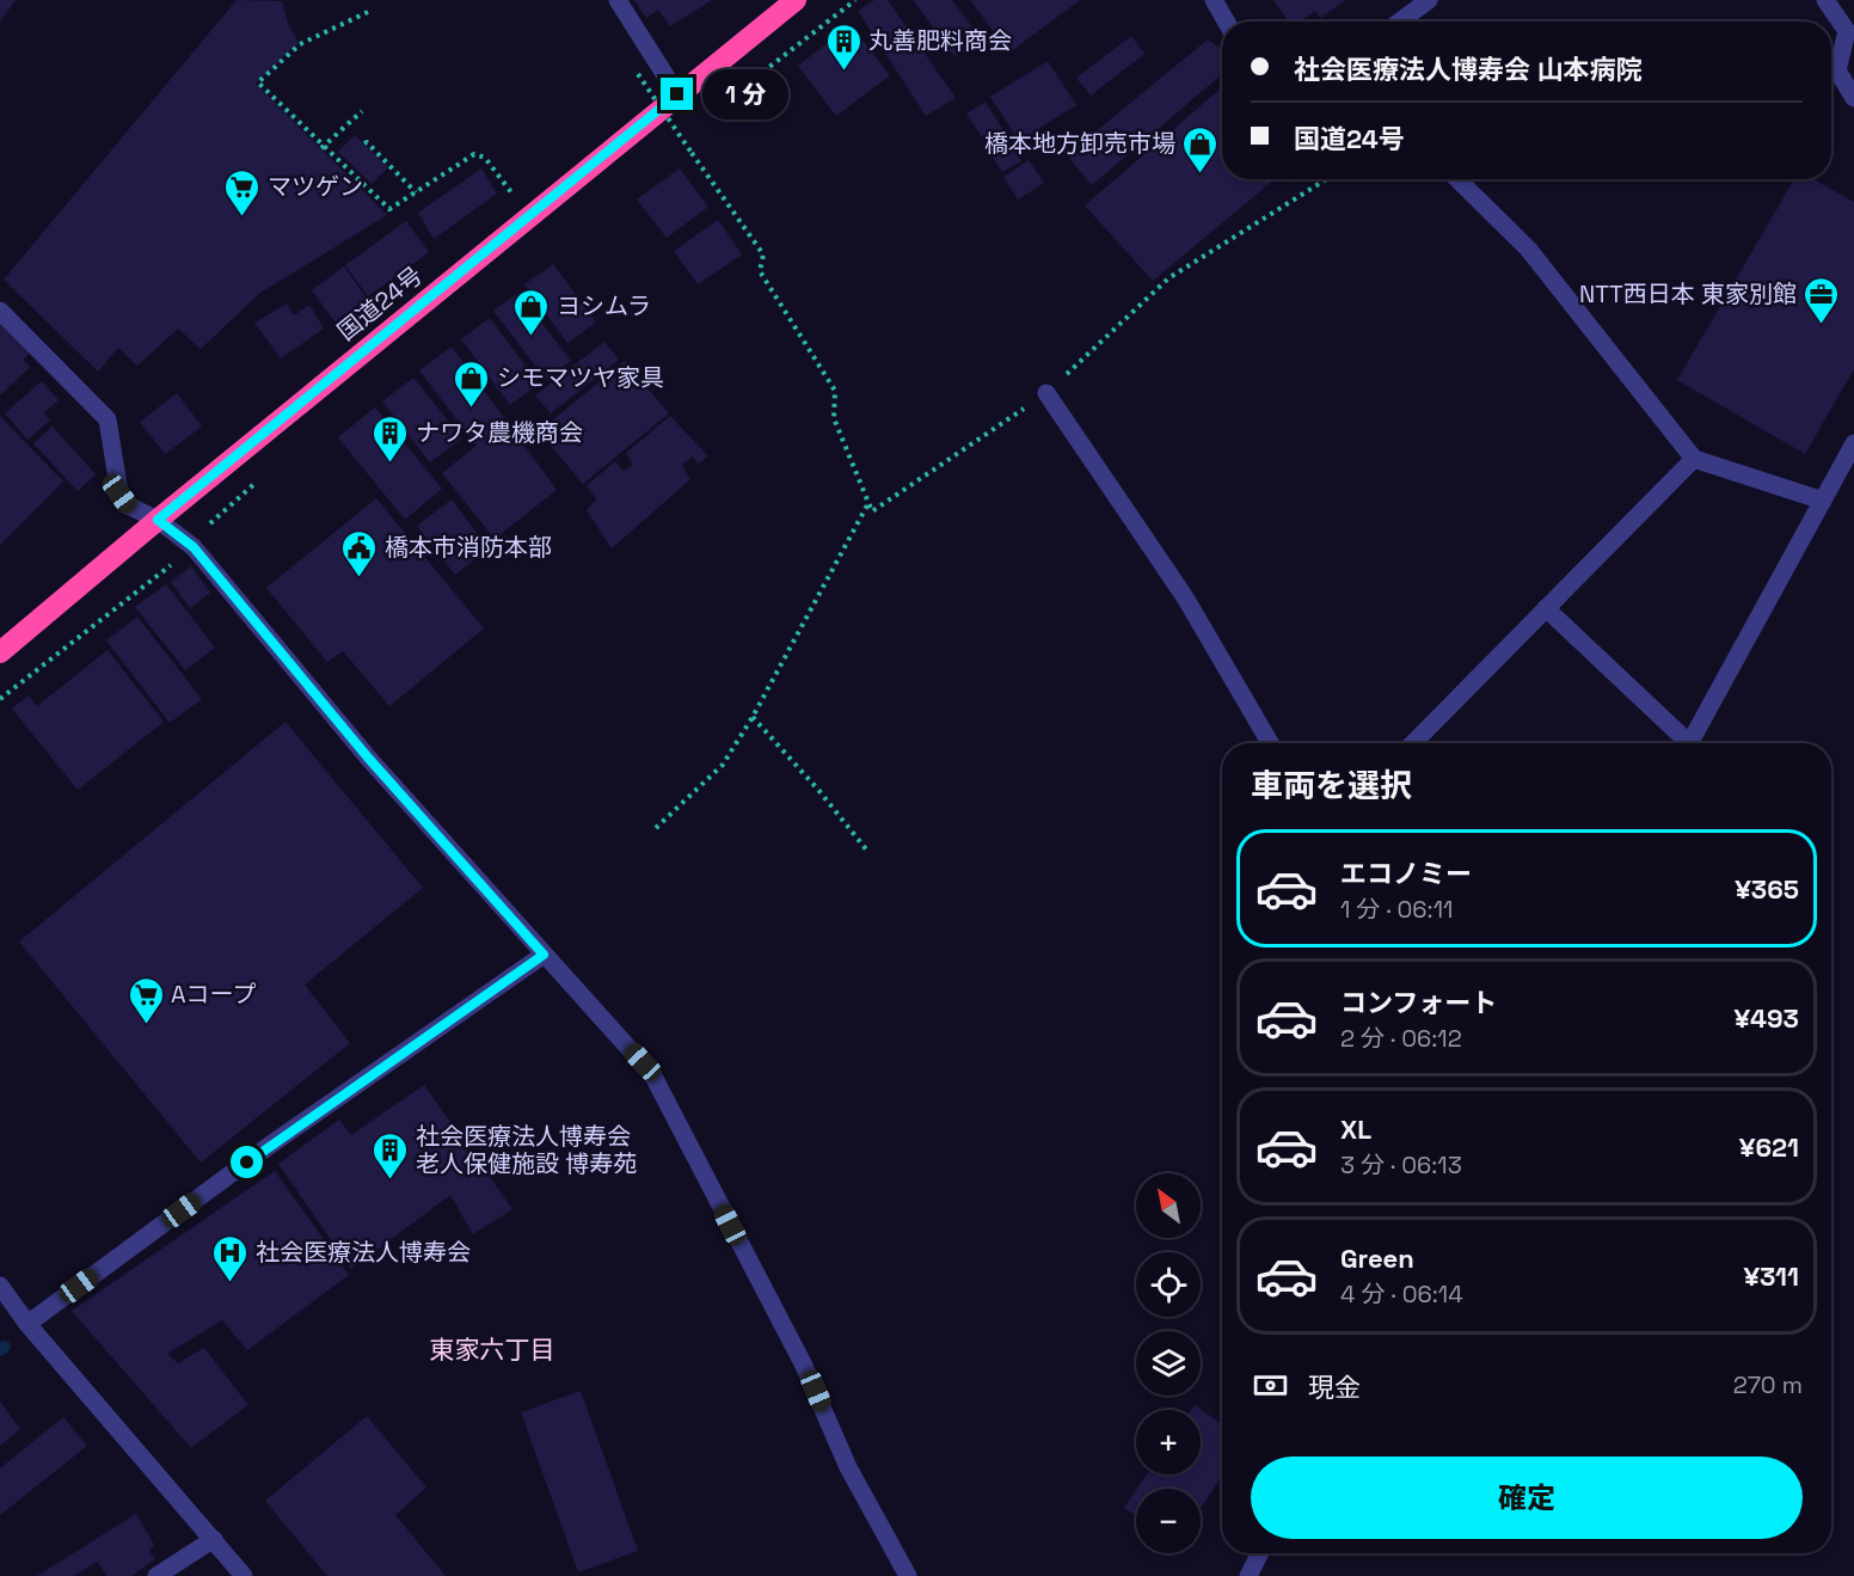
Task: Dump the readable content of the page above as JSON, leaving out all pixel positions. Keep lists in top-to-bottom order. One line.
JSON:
{"streets":{"highway":["国道24号"]},"districts":["東家六丁目"],"places":{"building":["丸善肥料商会","ナワタ農機商会","社会医療法人博寿会 老人保健施設 博寿苑"],"shop":["橋本地方卸売市場","ヨシムラ","シモマツヤ家具"],"supermarket":["マツゲン","Aコープ"],"office":["NTT西日本 東家別館"],"public building":["橋本市消防本部"],"hospital":["社会医療法人博寿会"]},"north":"top left","page":{"banner":["社会医療法人博寿会 山本病院","国道24号"],"bubble":"1 分","heading":"車両を選択","list":[{"name":"エコノミー","note":"1 分 · 06:11","value":"¥365"},{"name":"コンフォート","note":"2 分 · 06:12","value":"¥493"},{"name":"XL","note":"3 分 · 06:13","value":"¥621"},{"name":"Green","note":"4 分 · 06:14","value":"¥311"}],"map_buttons":["+","−"],"pay":["現金","270 m"],"buttons":"確定"}}
